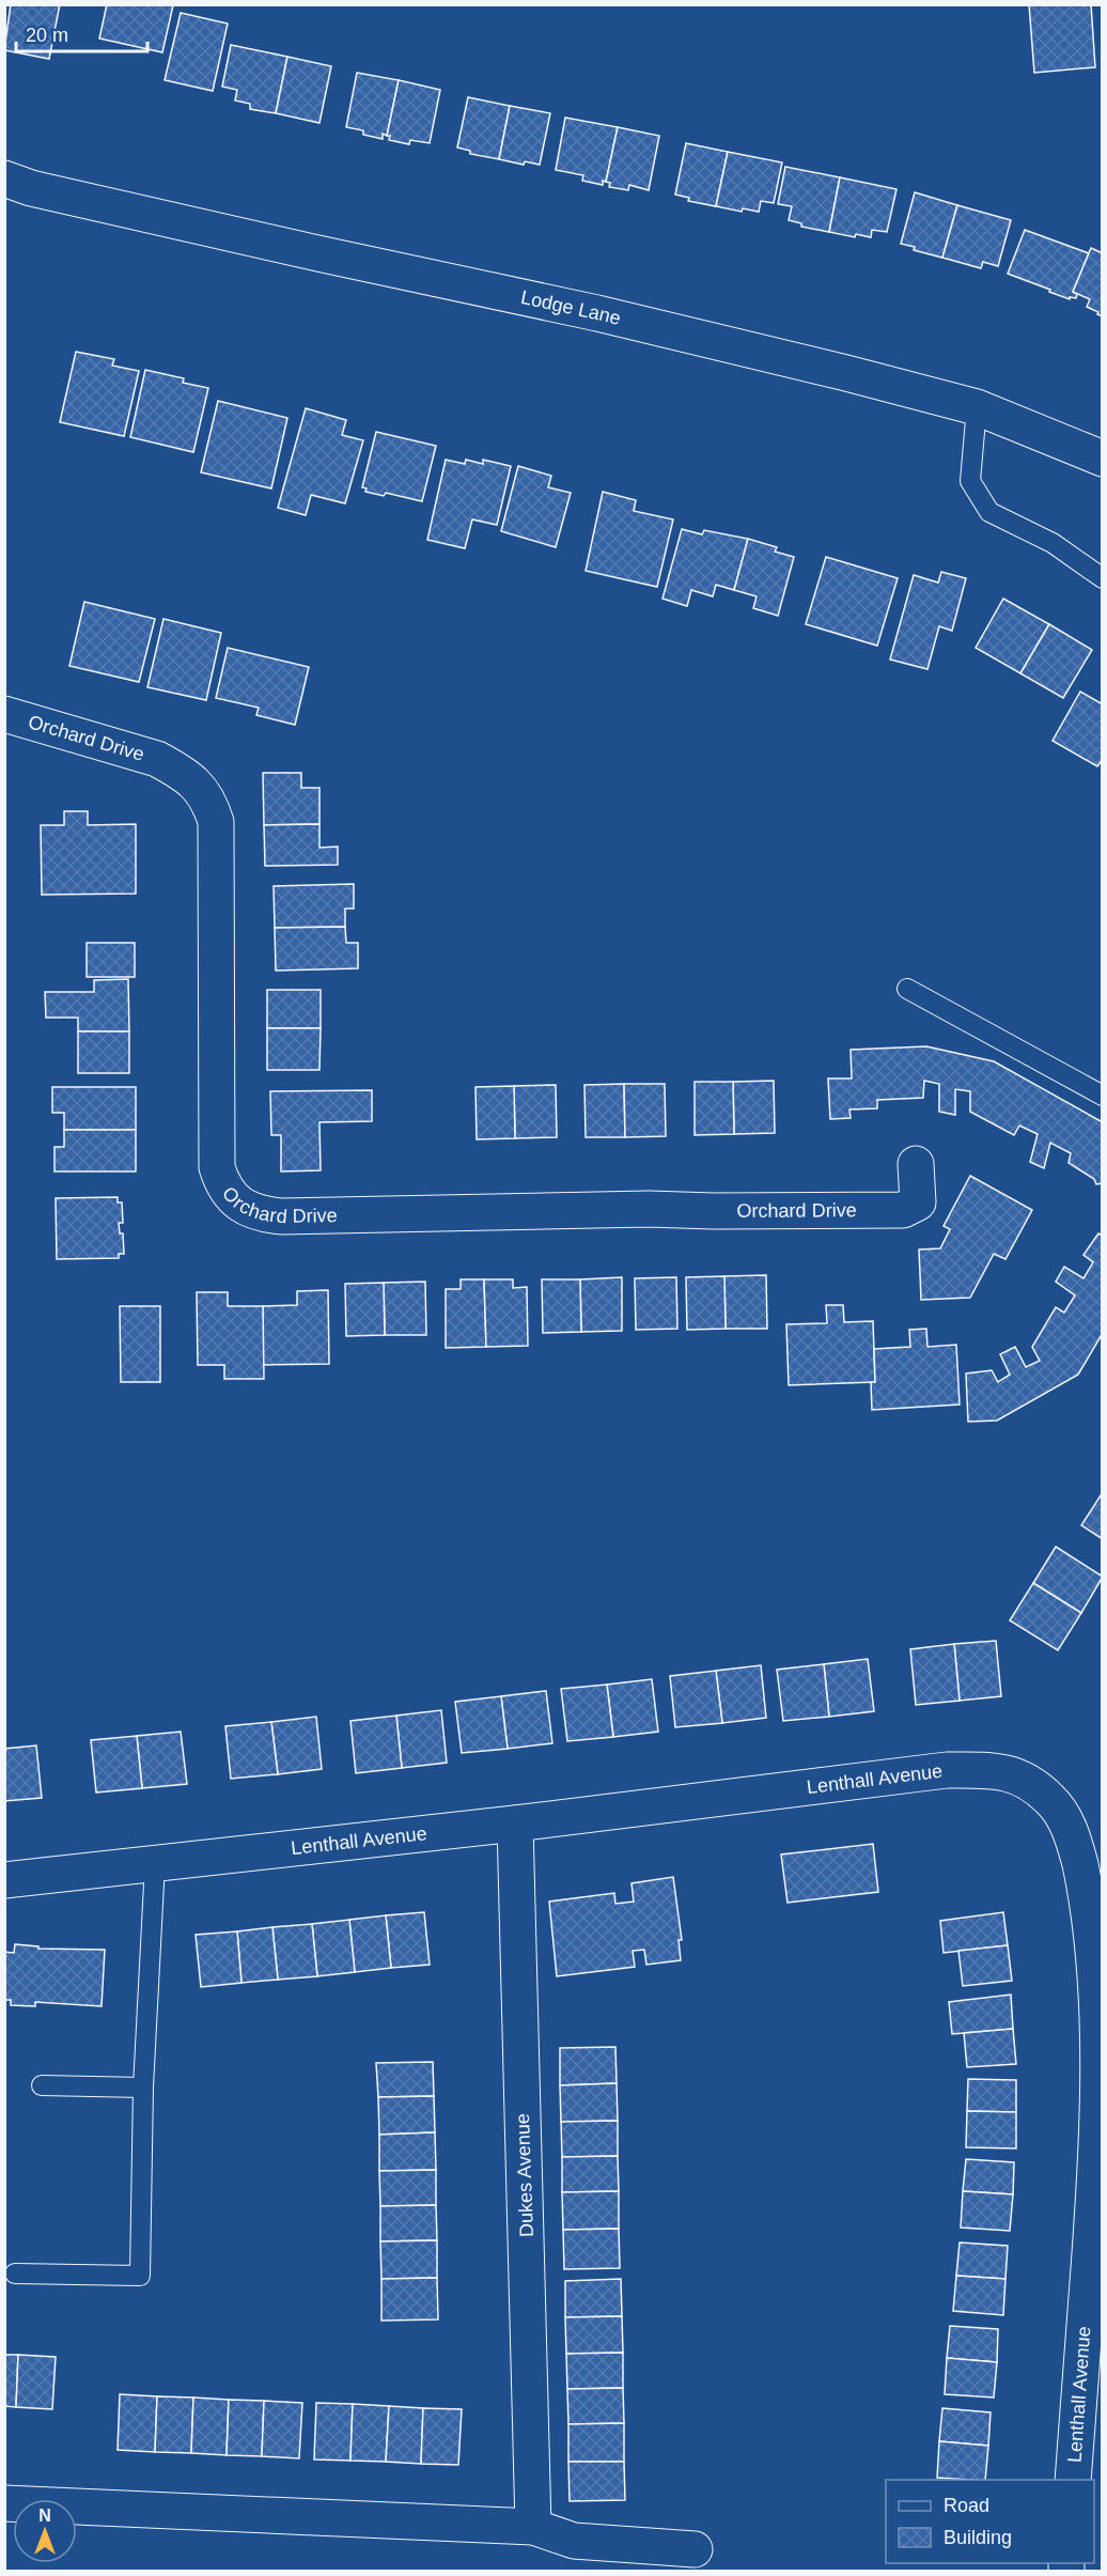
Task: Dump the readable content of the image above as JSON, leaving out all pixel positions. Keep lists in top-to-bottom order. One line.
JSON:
{"streets":{"street":["Lodge Lane","Orchard Drive","Lenthall Avenue","Dukes Avenue"]},"crossings":[["Lenthall Avenue","Dukes Avenue"]],"legend":["Road","Building"],"scale_bar":"20 m","north":"top"}
